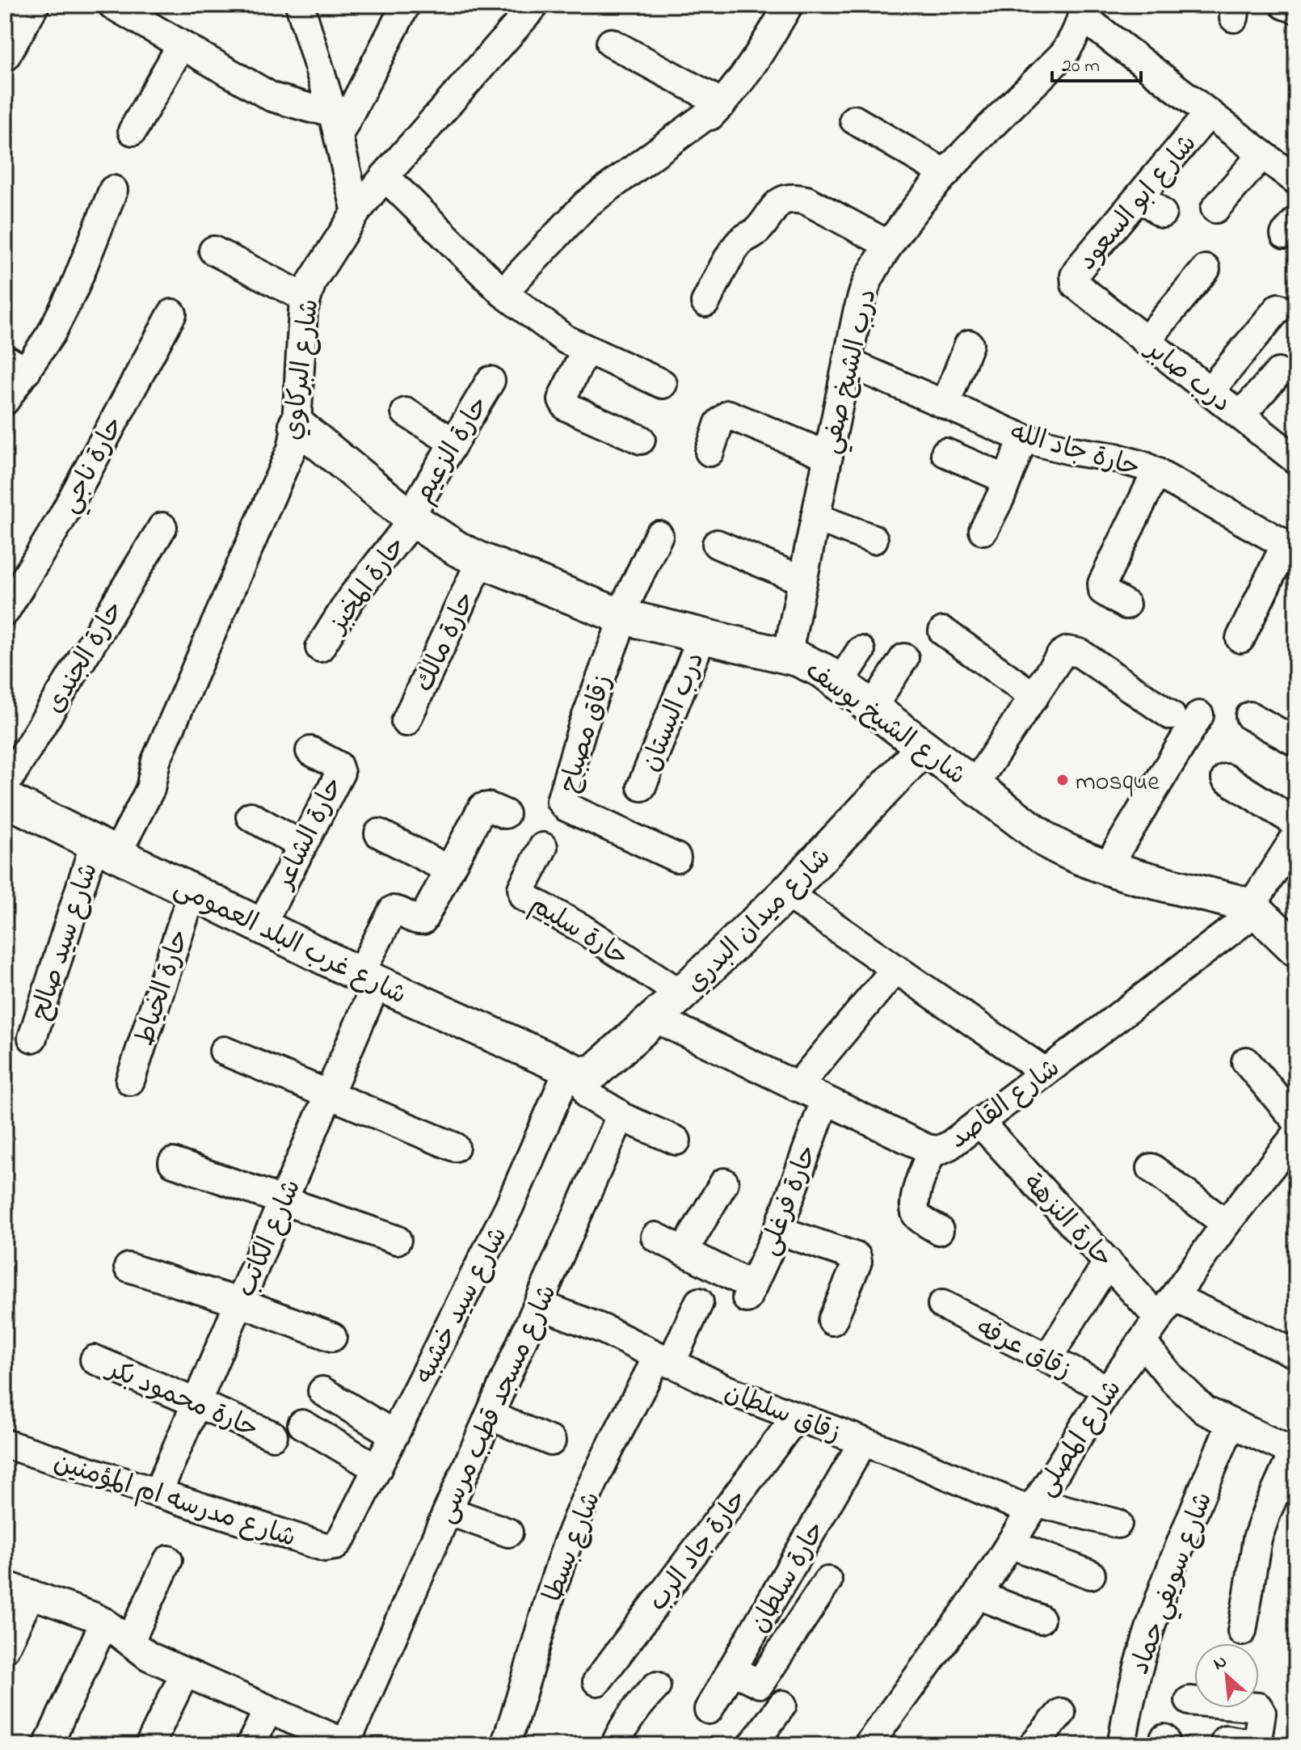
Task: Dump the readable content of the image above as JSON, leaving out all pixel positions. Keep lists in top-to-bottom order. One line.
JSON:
{"streets":{"street":["شارع ابو السعود","شارع البركاوي","درب الشيخ صفي","درب صابر","حارة الزعيم","حارة جاد الله","حارة ناجي","حارة المخبز","حارة مالك","حارة الجندى","درب البستان","شارع الشيخ يوسف","زقاق مصباح","حارة الشاعر","شارع ميدان البدري","حارة سليم","شارع غرب البلد العمومى","شارع سيد صالح","حارة الخياط","شارع القاصد","حارة فرغلى","حارة النزهة","شارع الكاتب","شارع سيد خشبه","زقاق عرفه","حارة محمود بكر","شارع مسجد قطب مرسى","زقاق سلطان","شارع المصلى","شارع مدرسه ام المؤمنين","شارع بسطا","حارة جاد الرب","حارة سلطان","شارع سويفي حماد"]},"crossings":[["شارع ابو السعود","درب صابر"],["شارع البركاوي","شارع الشيخ يوسف"],["شارع البركاوي","شارع غرب البلد العمومى"],["شارع البركاوي","شارع سيد صالح"],["درب الشيخ صفي","حارة جاد الله"],["درب الشيخ صفي","شارع الشيخ يوسف"],["حارة الزعيم","حارة المخبز"],["حارة الزعيم","شارع الشيخ يوسف"],["حارة المخبز","شارع الشيخ يوسف"],["حارة مالك","شارع الشيخ يوسف"],["درب البستان","شارع الشيخ يوسف"],["شارع الشيخ يوسف","زقاق مصباح"],["شارع الشيخ يوسف","شارع ميدان البدري"],["شارع الشيخ يوسف","شارع القاصد"],["حارة الشاعر","شارع غرب البلد العمومى"],["شارع ميدان البدري","حارة سليم"],["شارع ميدان البدري","شارع غرب البلد العمومى"],["شارع ميدان البدري","شارع القاصد"],["شارع ميدان البدري","شارع سيد خشبه"],["شارع غرب البلد العمومى","شارع سيد صالح"],["شارع غرب البلد العمومى","حارة الخياط"],["شارع غرب البلد العمومى","شارع الكاتب"],["شارع غرب البلد العمومى","شارع سيد خشبه"],["شارع القاصد","حارة فرغلى"],["شارع القاصد","حارة النزهة"],["حارة النزهة","شارع المصلى"],["شارع الكاتب","حارة محمود بكر"],["شارع الكاتب","شارع مدرسه ام المؤمنين"],["شارع سيد خشبه","شارع مدرسه ام المؤمنين"],["زقاق عرفه","شارع المصلى"],["شارع مسجد قطب مرسى","زقاق سلطان"],["زقاق سلطان","شارع المصلى"],["زقاق سلطان","شارع بسطا"],["زقاق سلطان","حارة جاد الرب"],["زقاق سلطان","حارة سلطان"]],"places":["mosque"],"scale_bar":"20 m","north":"top left"}
